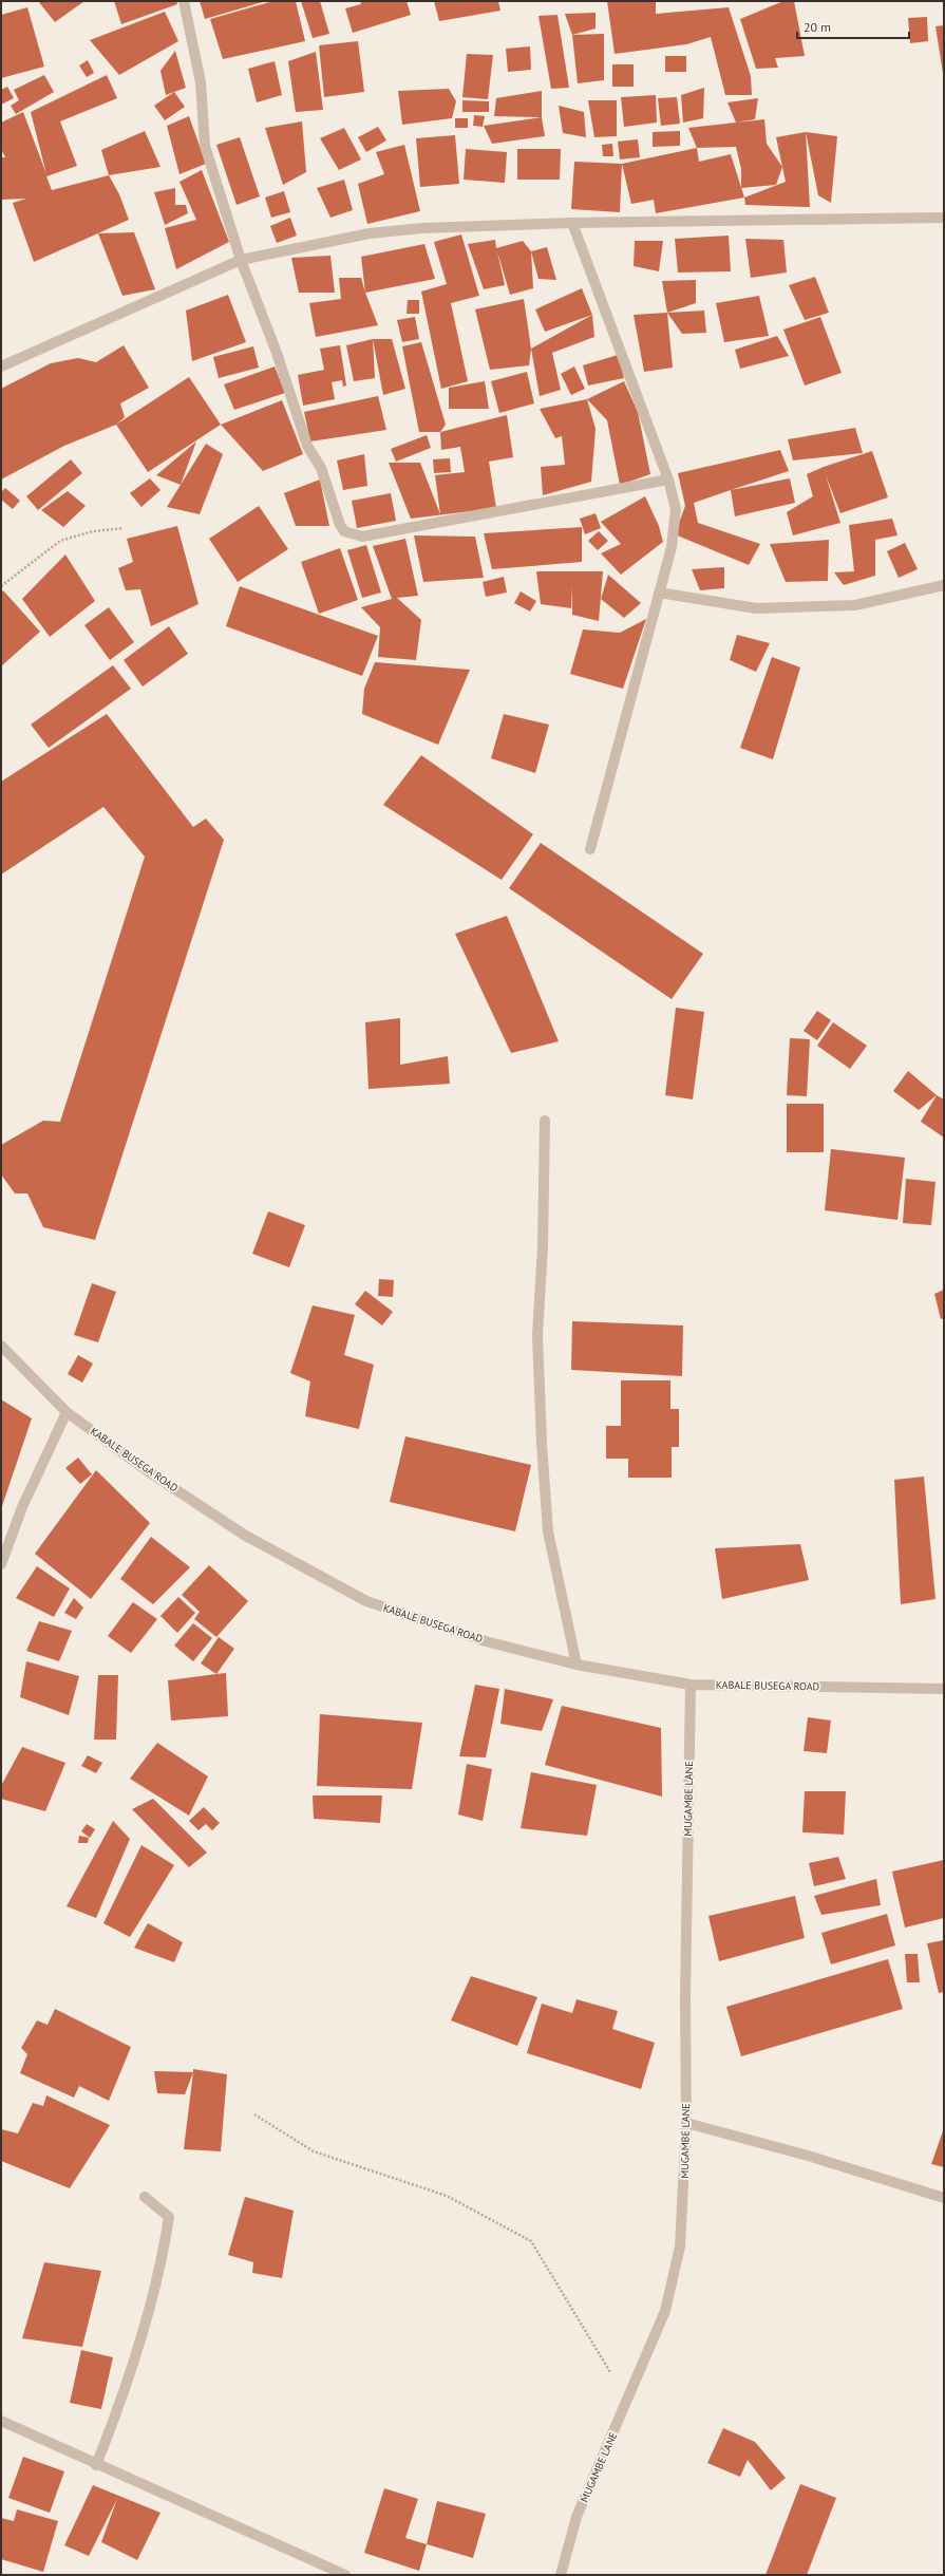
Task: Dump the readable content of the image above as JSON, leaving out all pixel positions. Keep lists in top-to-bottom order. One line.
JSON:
{"streets":{"street":["KABALE BUSEGA ROAD","MUGAMBE LANE"]},"crossings":[["KABALE BUSEGA ROAD","MUGAMBE LANE"]],"scale_bar":"20 m"}
